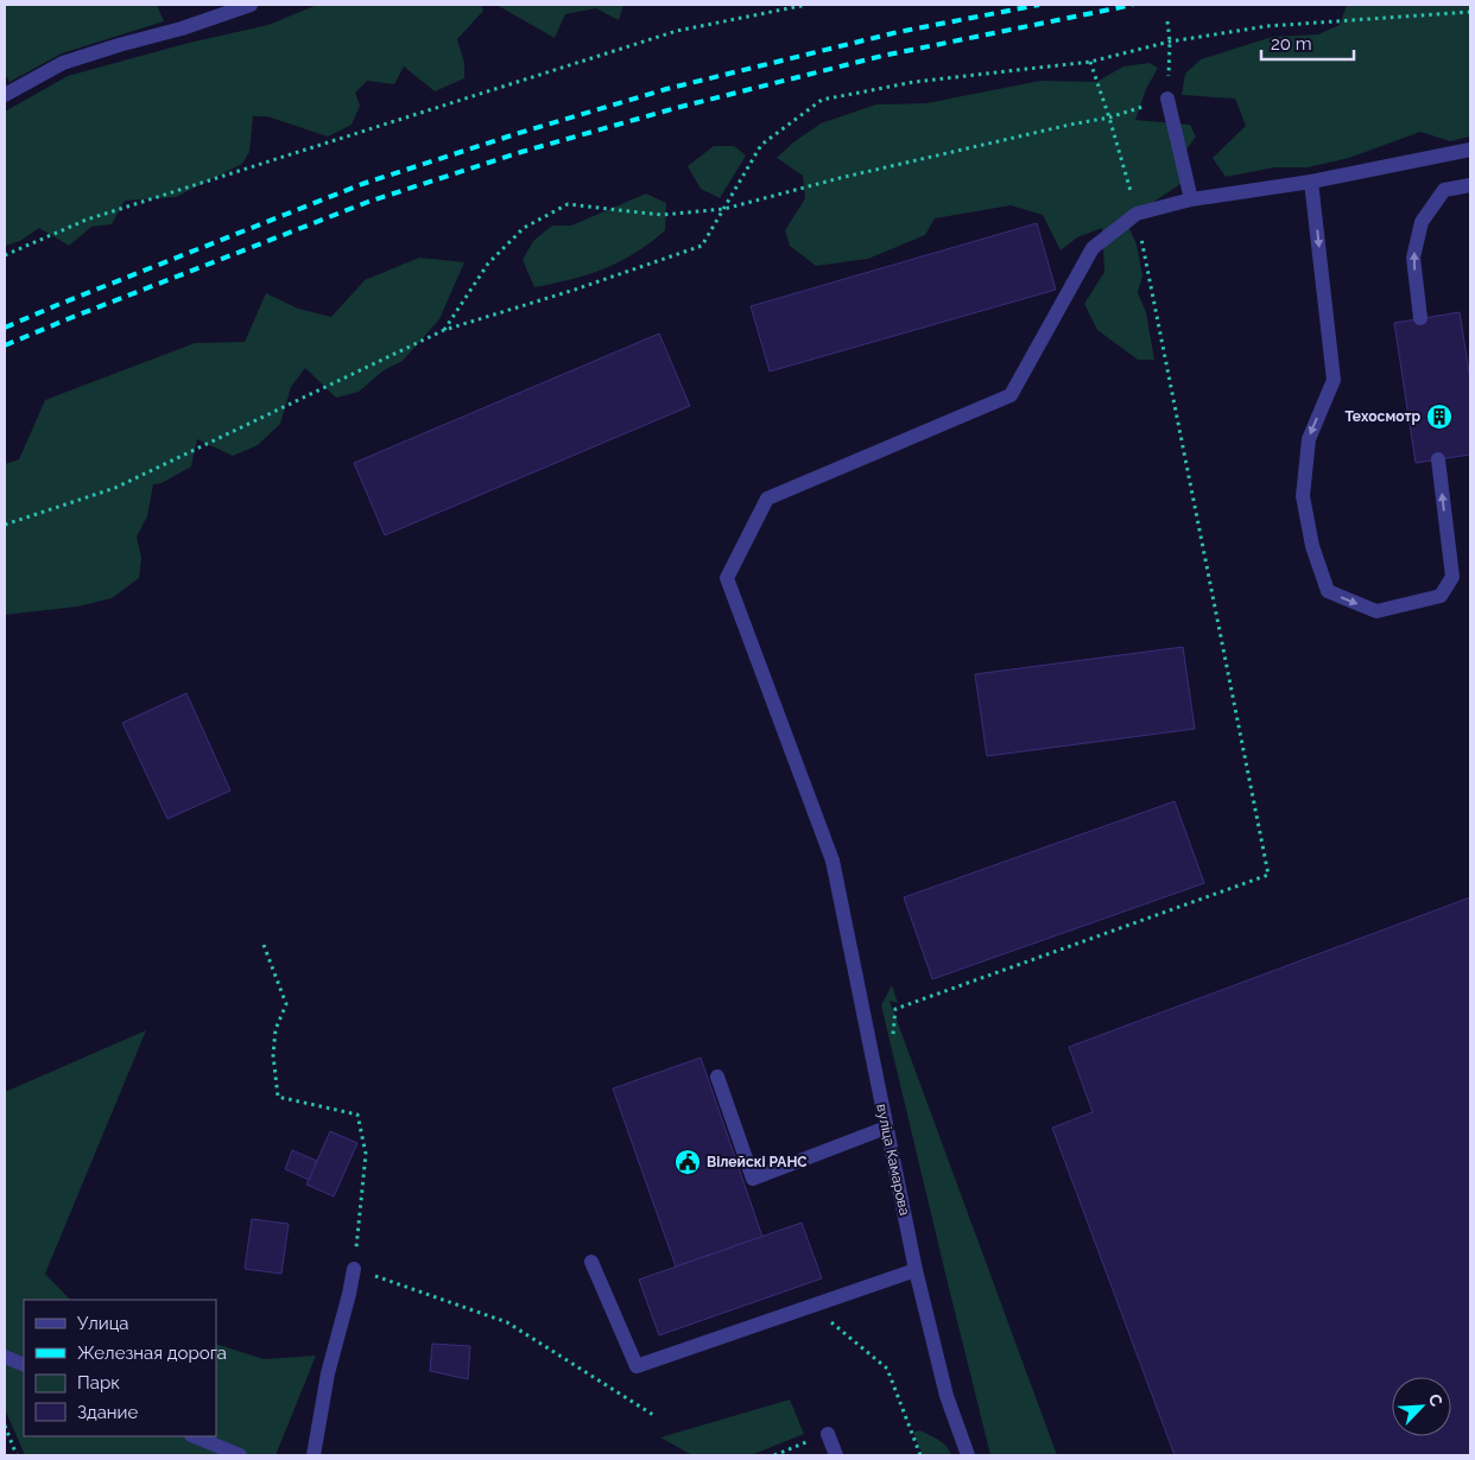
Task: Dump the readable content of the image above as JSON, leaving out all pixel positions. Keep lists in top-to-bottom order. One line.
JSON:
{"streets":{"street":["вуліца Камарова"]},"places":{"building":["Техосмотр"],"public building":["Вілейскі РАНС"]},"legend":["Улица","Железная дорога","Парк","Здание"],"scale_bar":"20 m","north":"top right"}
